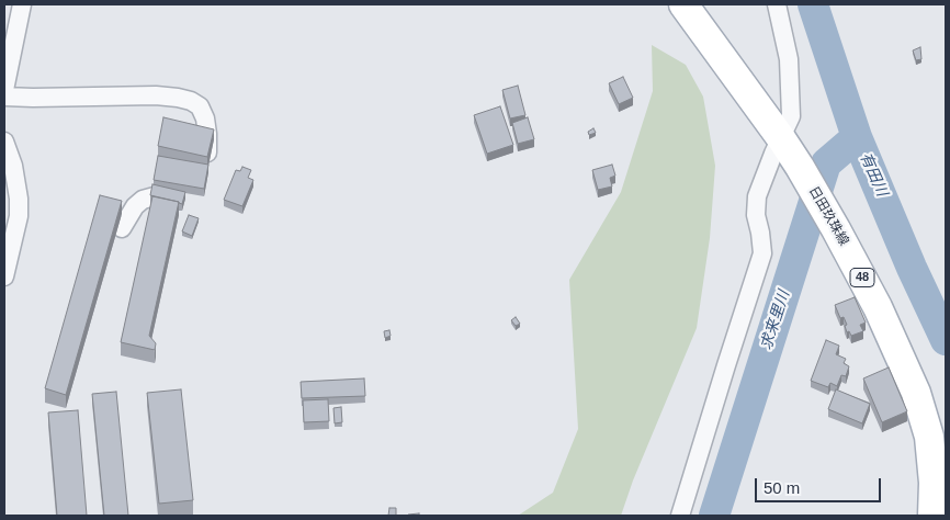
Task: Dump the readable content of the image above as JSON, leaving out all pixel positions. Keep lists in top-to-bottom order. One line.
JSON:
{"streets":{"main road":["日田玖珠線","48"]},"water":["有田川","求来里川"],"scale_bar":"50 m"}
